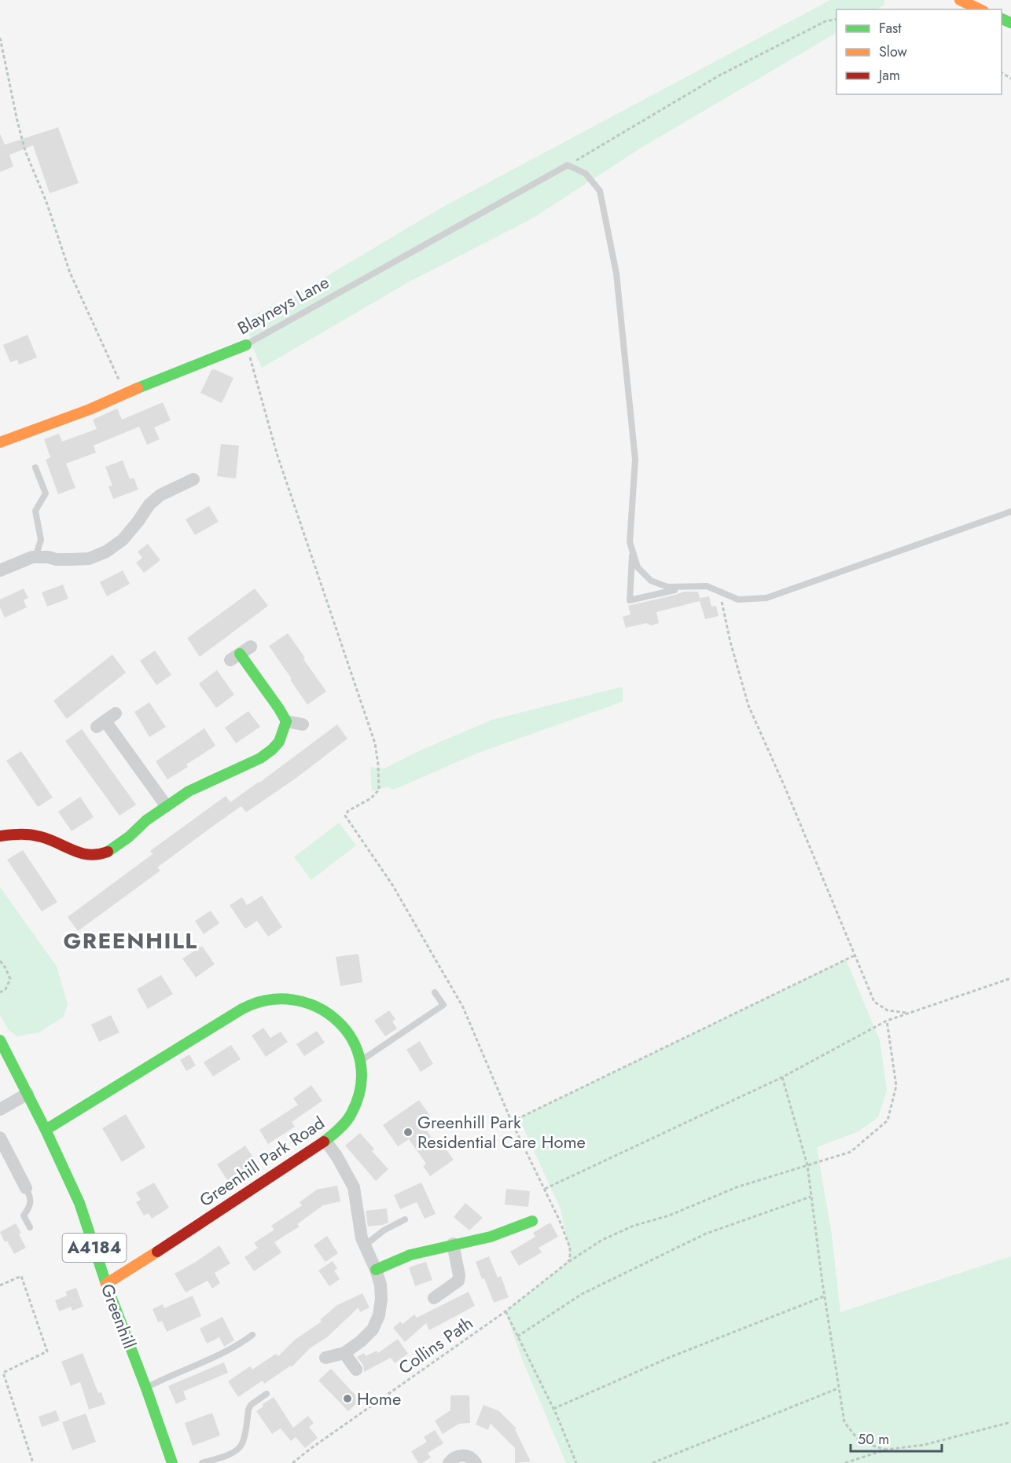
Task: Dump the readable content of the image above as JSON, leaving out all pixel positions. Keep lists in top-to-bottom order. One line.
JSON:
{"streets":{"main road":["Blayneys Lane","Greenhill Park Road","A4184","Greenhill"],"path":["Collins Path"]},"crossings":[["Greenhill Park Road","Greenhill"]],"districts":["GREENHILL"],"places":["Greenhill Park Residential Care Home","Home"],"legend":["Fast","Slow","Jam"],"scale_bar":"50 m"}
